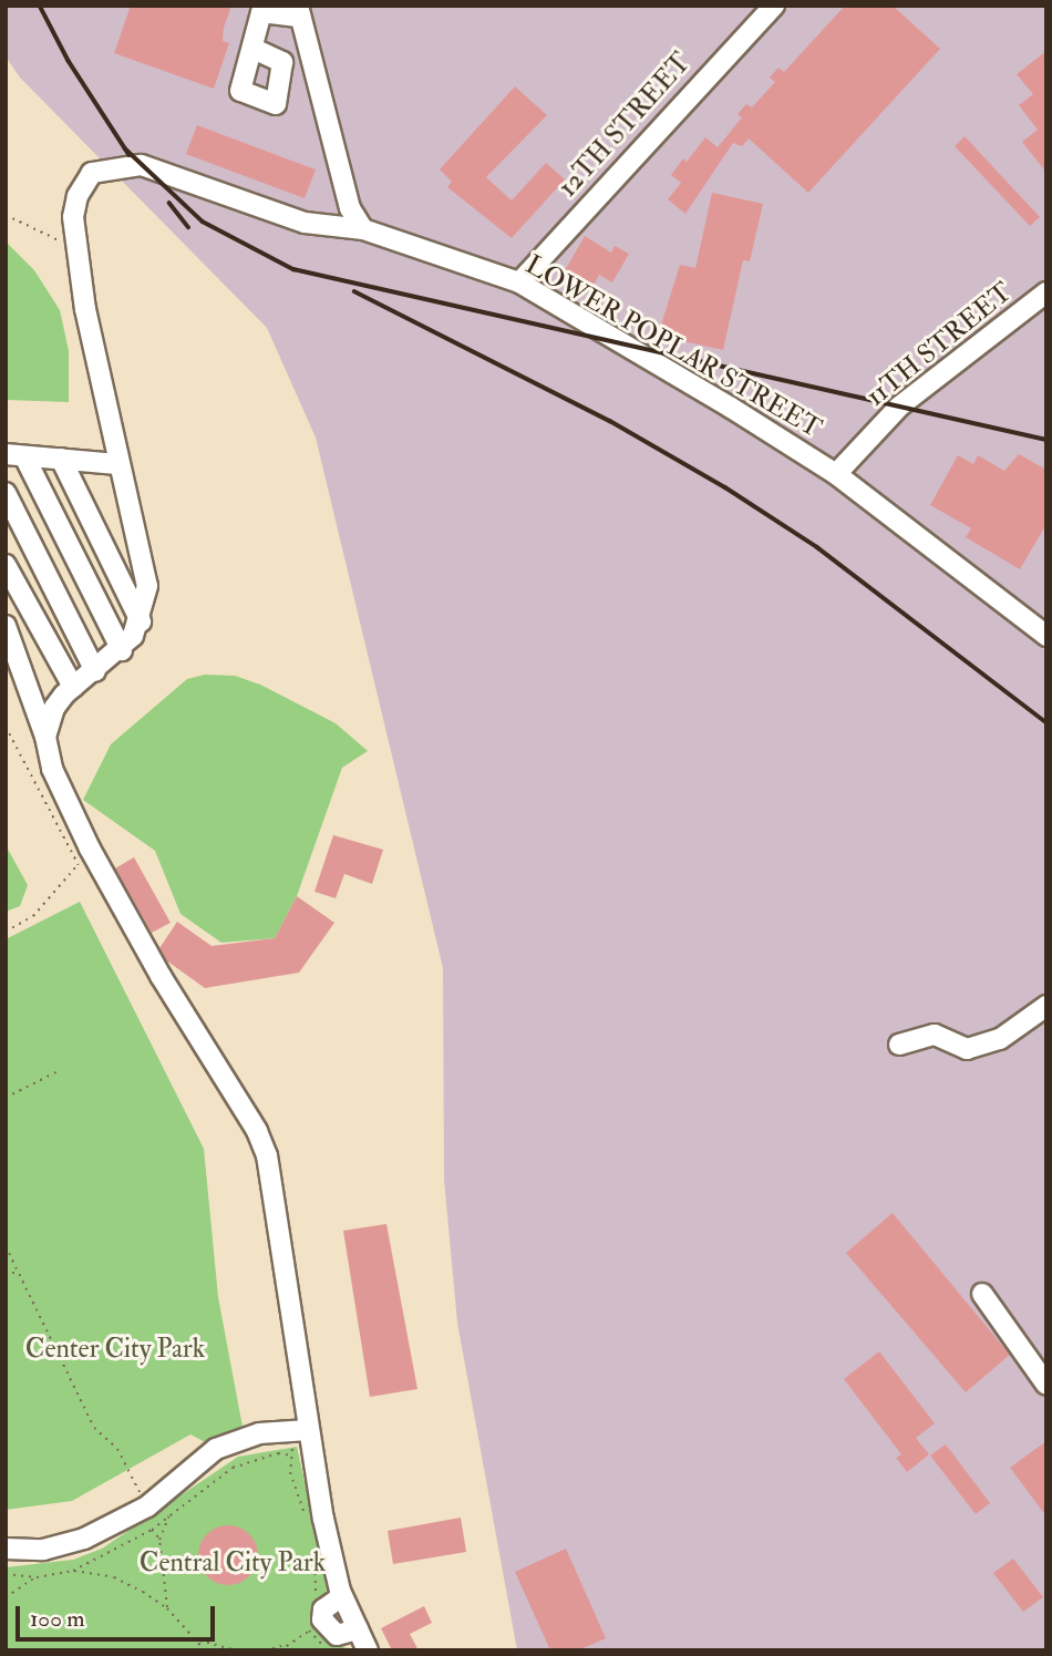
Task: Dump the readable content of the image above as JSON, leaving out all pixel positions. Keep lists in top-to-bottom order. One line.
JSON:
{"streets":{"street":["12TH STREET","11TH STREET","LOWER POPLAR STREET"]},"crossings":[["12TH STREET","LOWER POPLAR STREET"],["11TH STREET","LOWER POPLAR STREET"]],"parks":["Center City Park","Central City Park"],"scale_bar":"100 m"}
